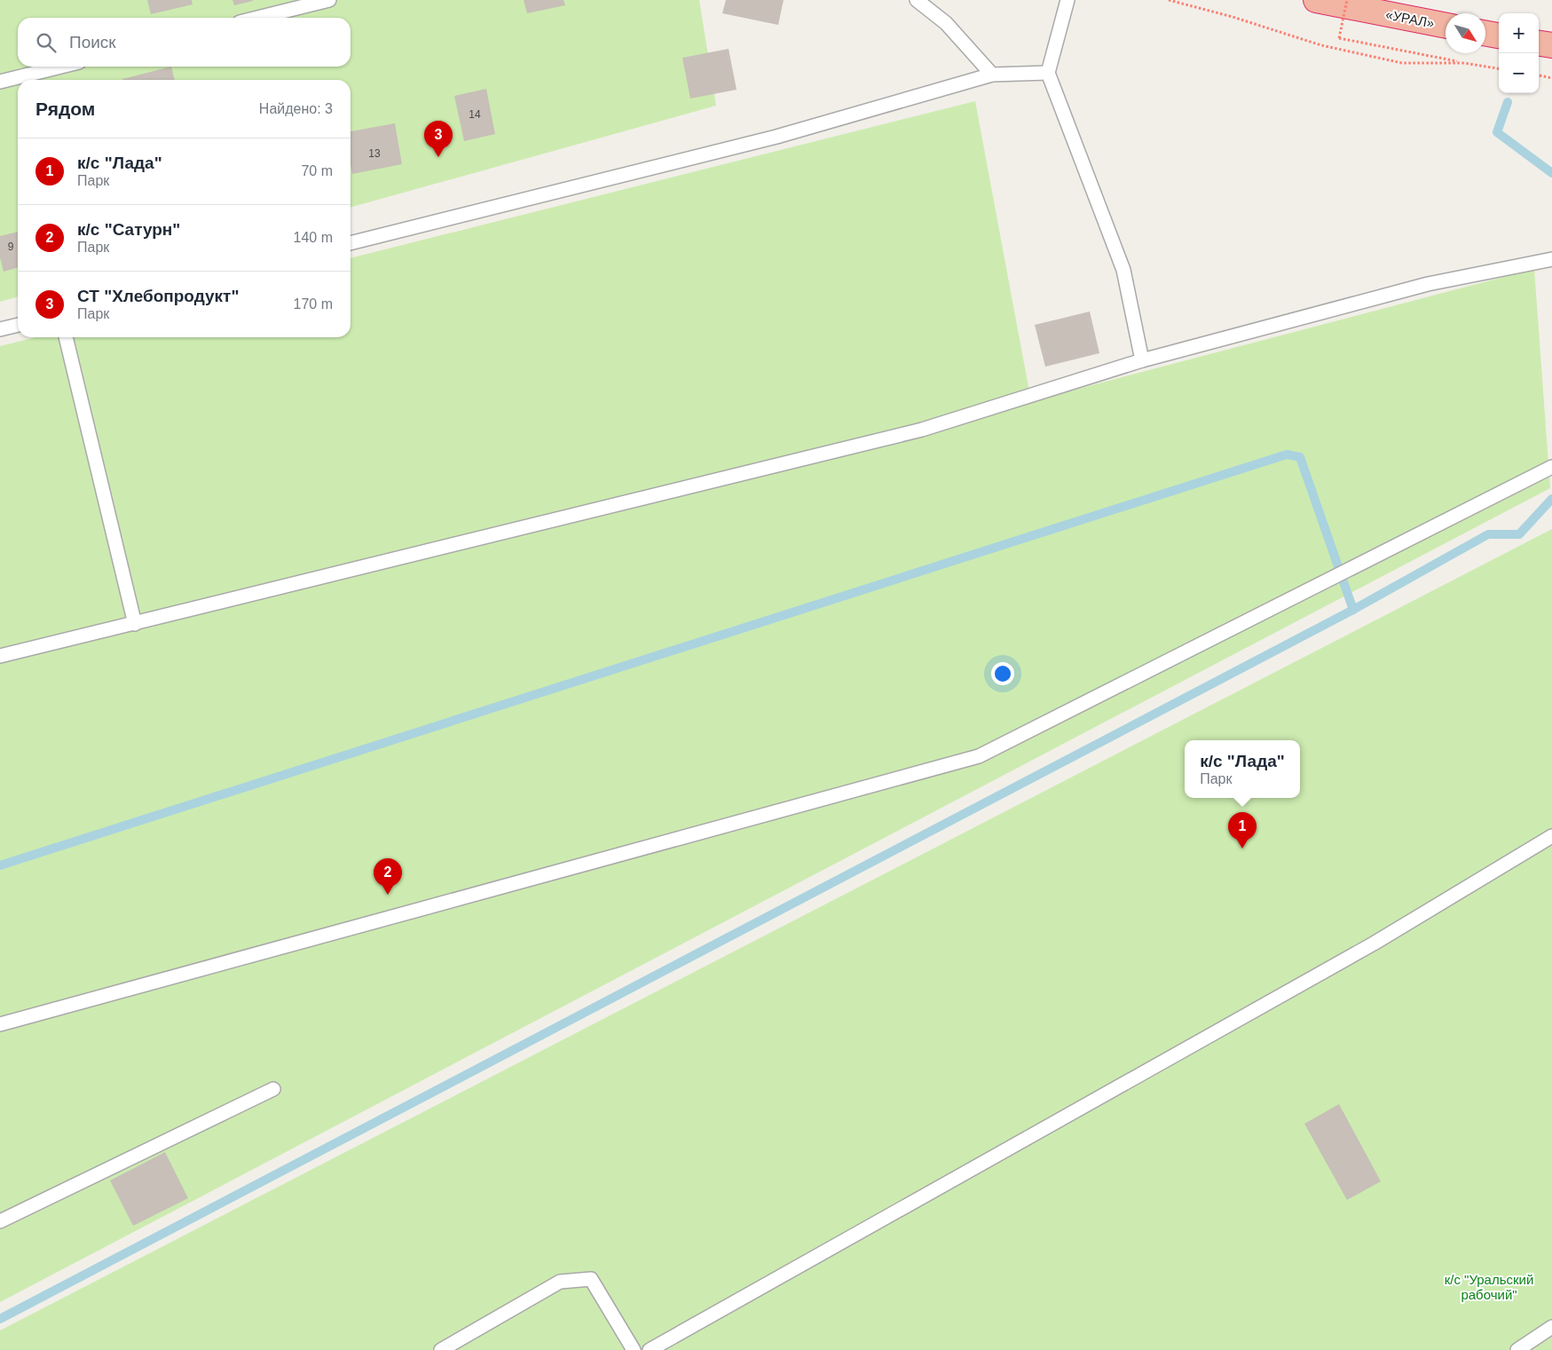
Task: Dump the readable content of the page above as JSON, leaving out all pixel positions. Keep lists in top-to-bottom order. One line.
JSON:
{"streets":{"highway":["«УРАЛ»"]},"parks":["к/с \"Уральский рабочий\""],"house_numbers":["14","13","9"],"north":"bottom right","page":{"map_buttons":["+","−"],"search":"Поиск","heading":["Рядом","Найдено: 3"],"pins":["3","1","2"],"list":[{"mark":"1","name":"к/с \"Лада\"","note":"Парк","value":"70 m"},{"mark":"2","name":"к/с \"Сатурн\"","note":"Парк","value":"140 m"},{"mark":"3","name":"СТ \"Хлебопродукт\"","note":"Парк","value":"170 m"}],"popup":["к/с \"Лада\"","Парк"]}}
